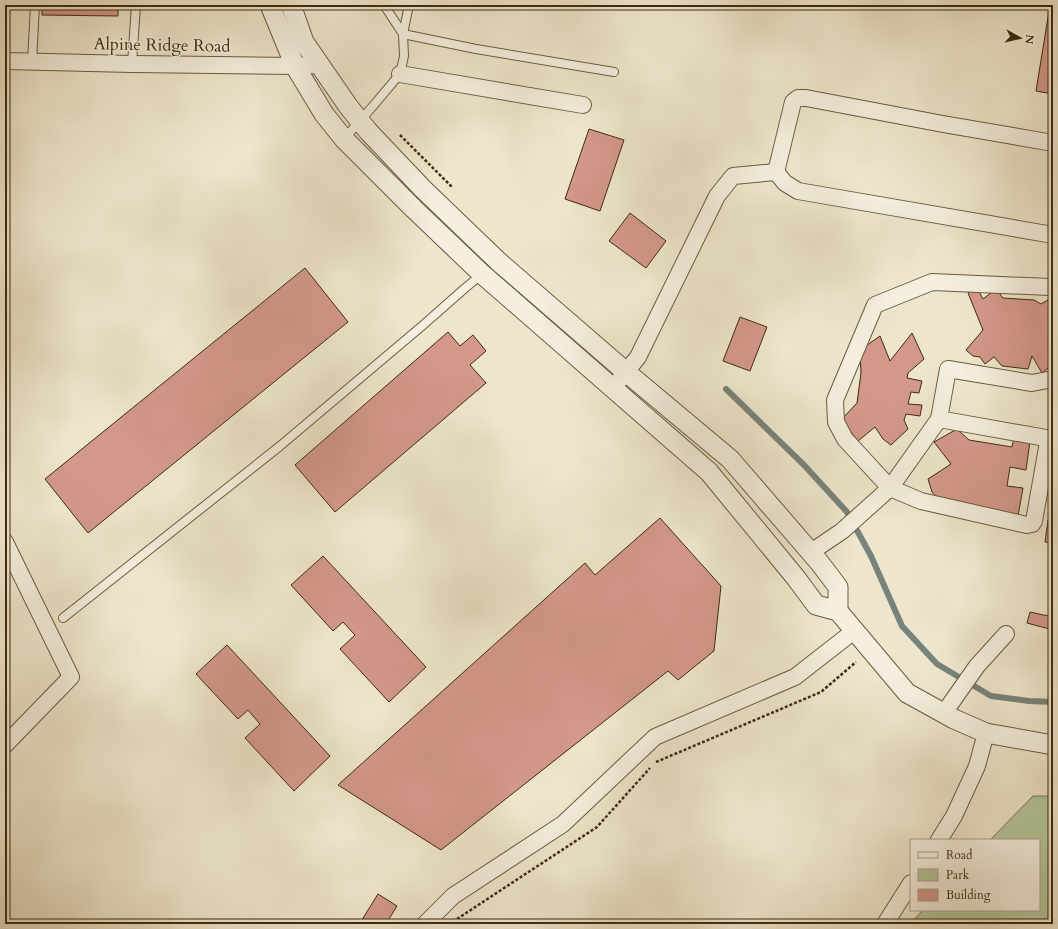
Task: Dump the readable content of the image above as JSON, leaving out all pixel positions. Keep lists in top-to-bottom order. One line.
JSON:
{"streets":{"street":["Alpine Ridge Road"]},"legend":["Road","Park","Building"],"north":"right"}
